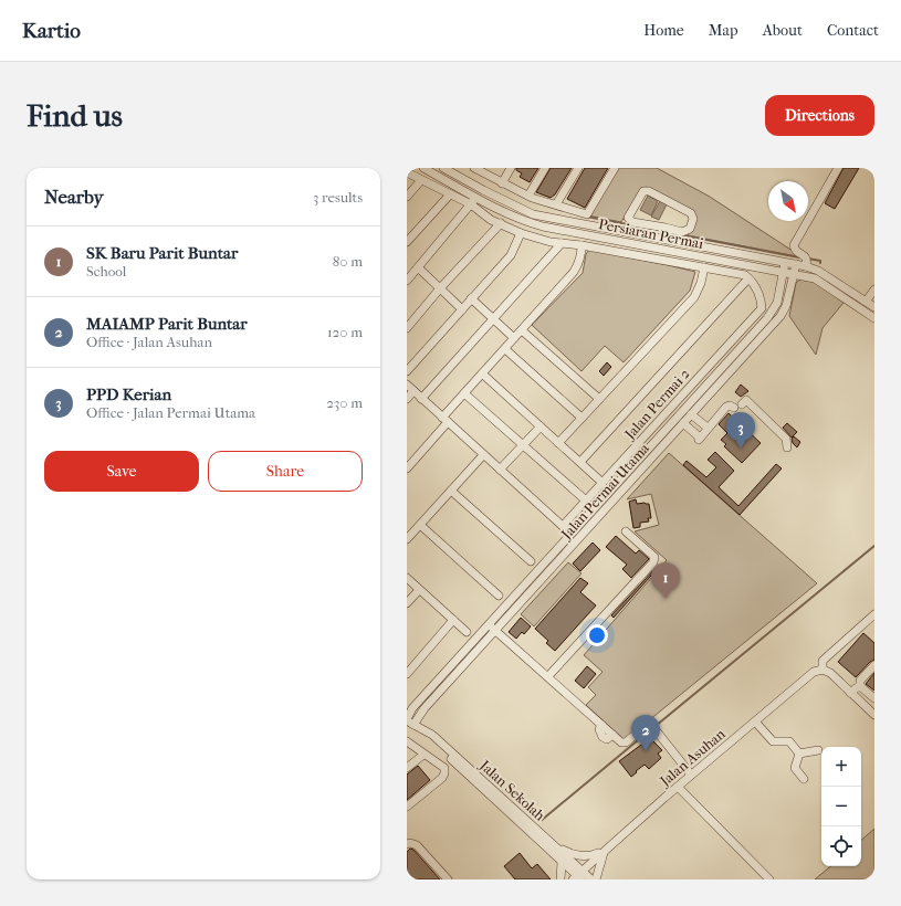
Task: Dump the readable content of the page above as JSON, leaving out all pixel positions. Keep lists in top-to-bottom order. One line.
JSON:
{"streets":{"street":["Persiaran Permai","Jalan Permai 2","Jalan Permai Utama","Jalan Asuhan","Jalan Sekolah"]},"crossings":[["Persiaran Permai","Jalan Permai Utama"],["Jalan Permai Utama","Jalan Sekolah"],["Jalan Asuhan","Jalan Sekolah"]],"north":"bottom right","page":{"header":"Kartio","nav":["Home","Map","About","Contact"],"buttons":["Directions",["Save","Share"]],"title":"Find us","heading":["Nearby","3 results"],"list":[{"mark":"1","name":"SK Baru Parit Buntar","note":"School","value":"80 m"},{"mark":"2","name":"MAIAMP Parit Buntar","note":"Office · Jalan Asuhan","value":"120 m"},{"mark":"3","name":"PPD Kerian","note":"Office · Jalan Permai Utama","value":"230 m"}],"pins":["3","1","2"],"map_buttons":["+","−"]}}
